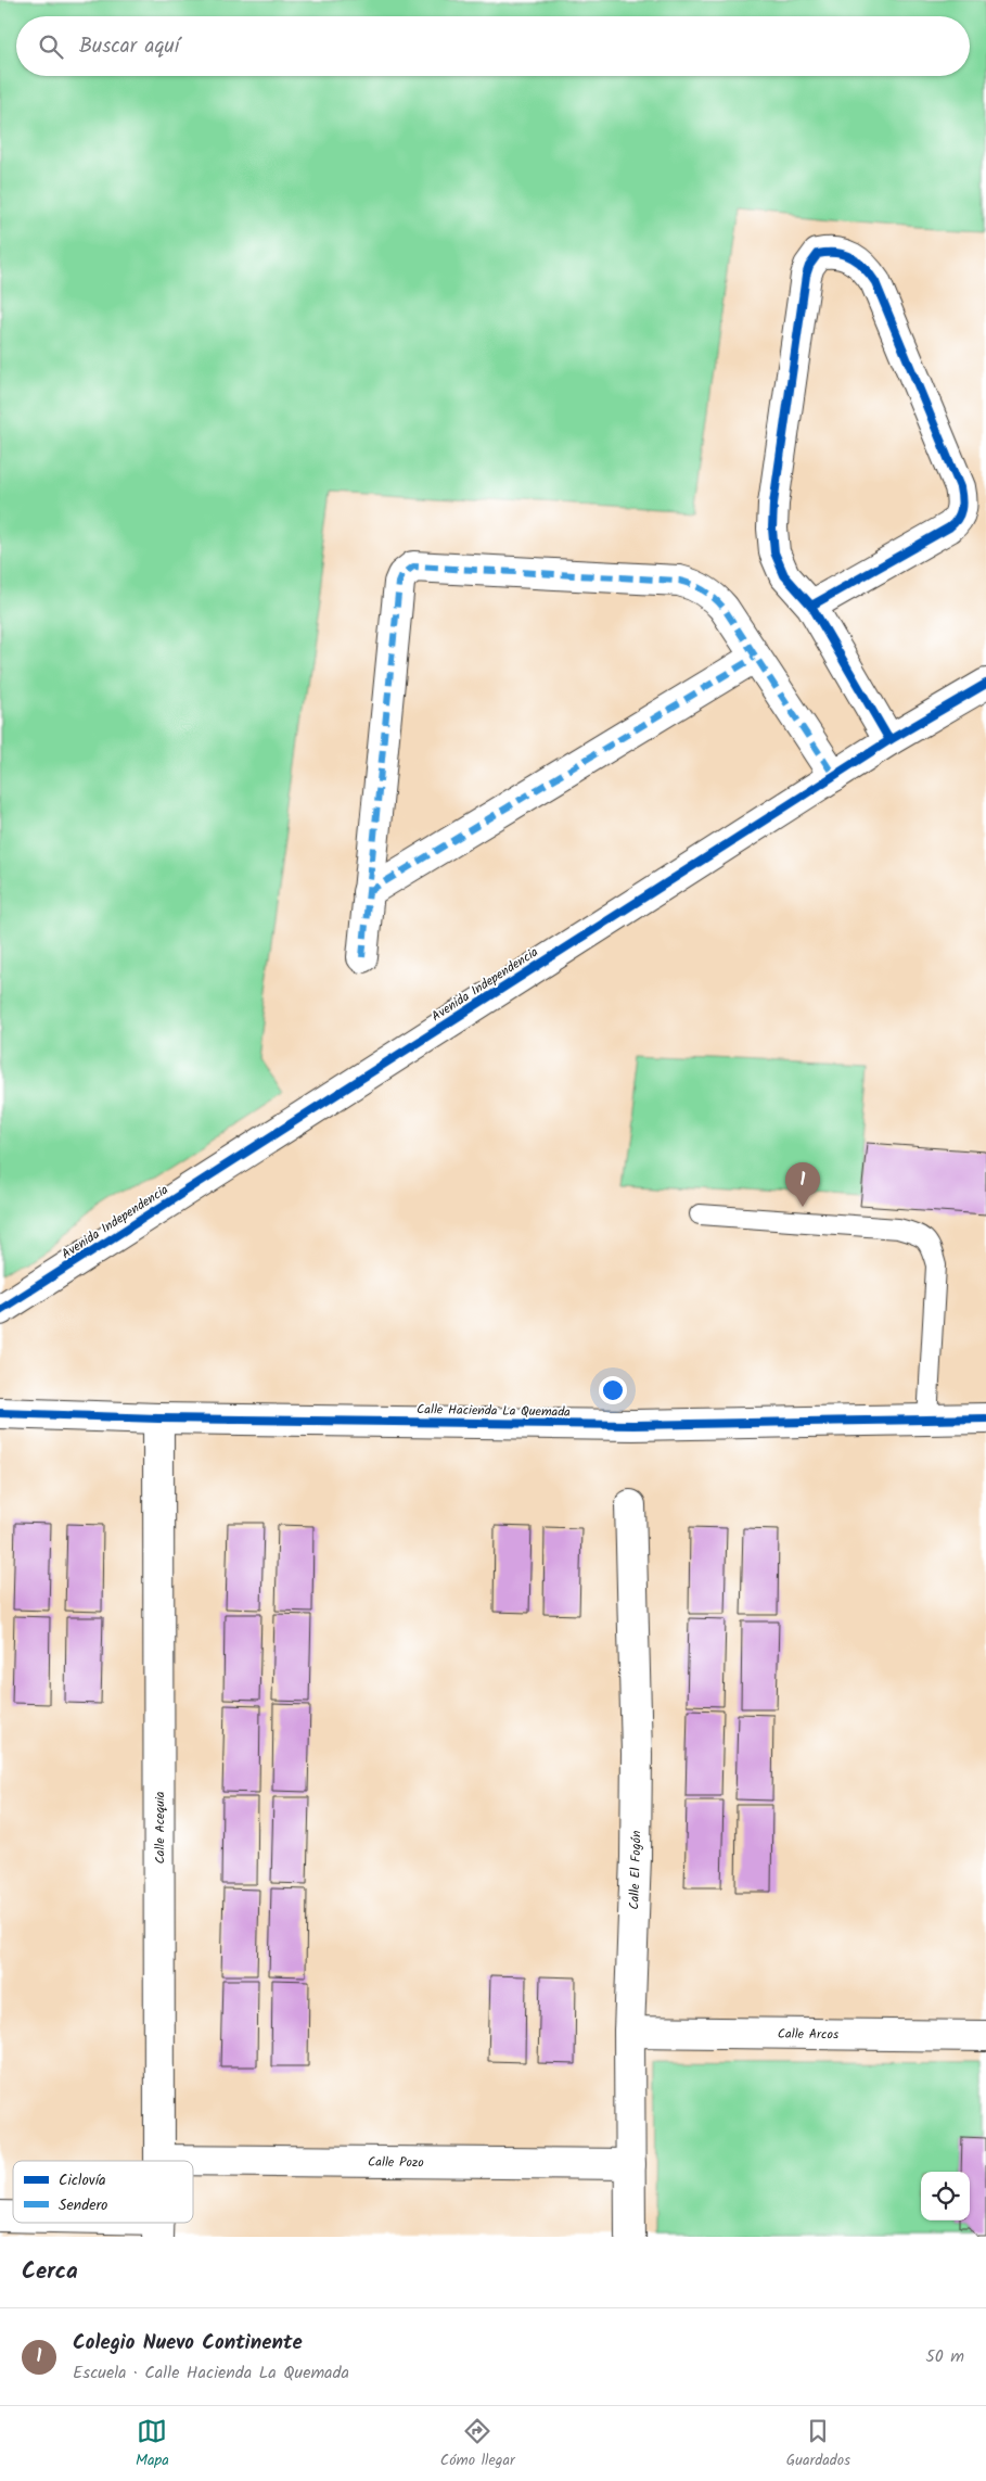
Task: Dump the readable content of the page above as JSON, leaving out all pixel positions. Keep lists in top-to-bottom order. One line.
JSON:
{"streets":{"street":["Avenida Independencia","Calle Hacienda La Quemada","Calle Acequia","Calle El Fogón","Calle Arcos","Calle Pozo"]},"crossings":[["Calle Hacienda La Quemada","Calle Acequia"],["Calle Acequia","Calle Pozo"],["Calle El Fogón","Calle Arcos"],["Calle El Fogón","Calle Pozo"]],"legend":["Ciclovía","Sendero"],"page":{"search":"Buscar aquí","pins":"1","heading":"Cerca","list":[{"mark":"1","name":"Colegio Nuevo Continente","note":"Escuela · Calle Hacienda La Quemada","value":"50 m"}],"nav":["Mapa","Cómo llegar","Guardados"]}}
